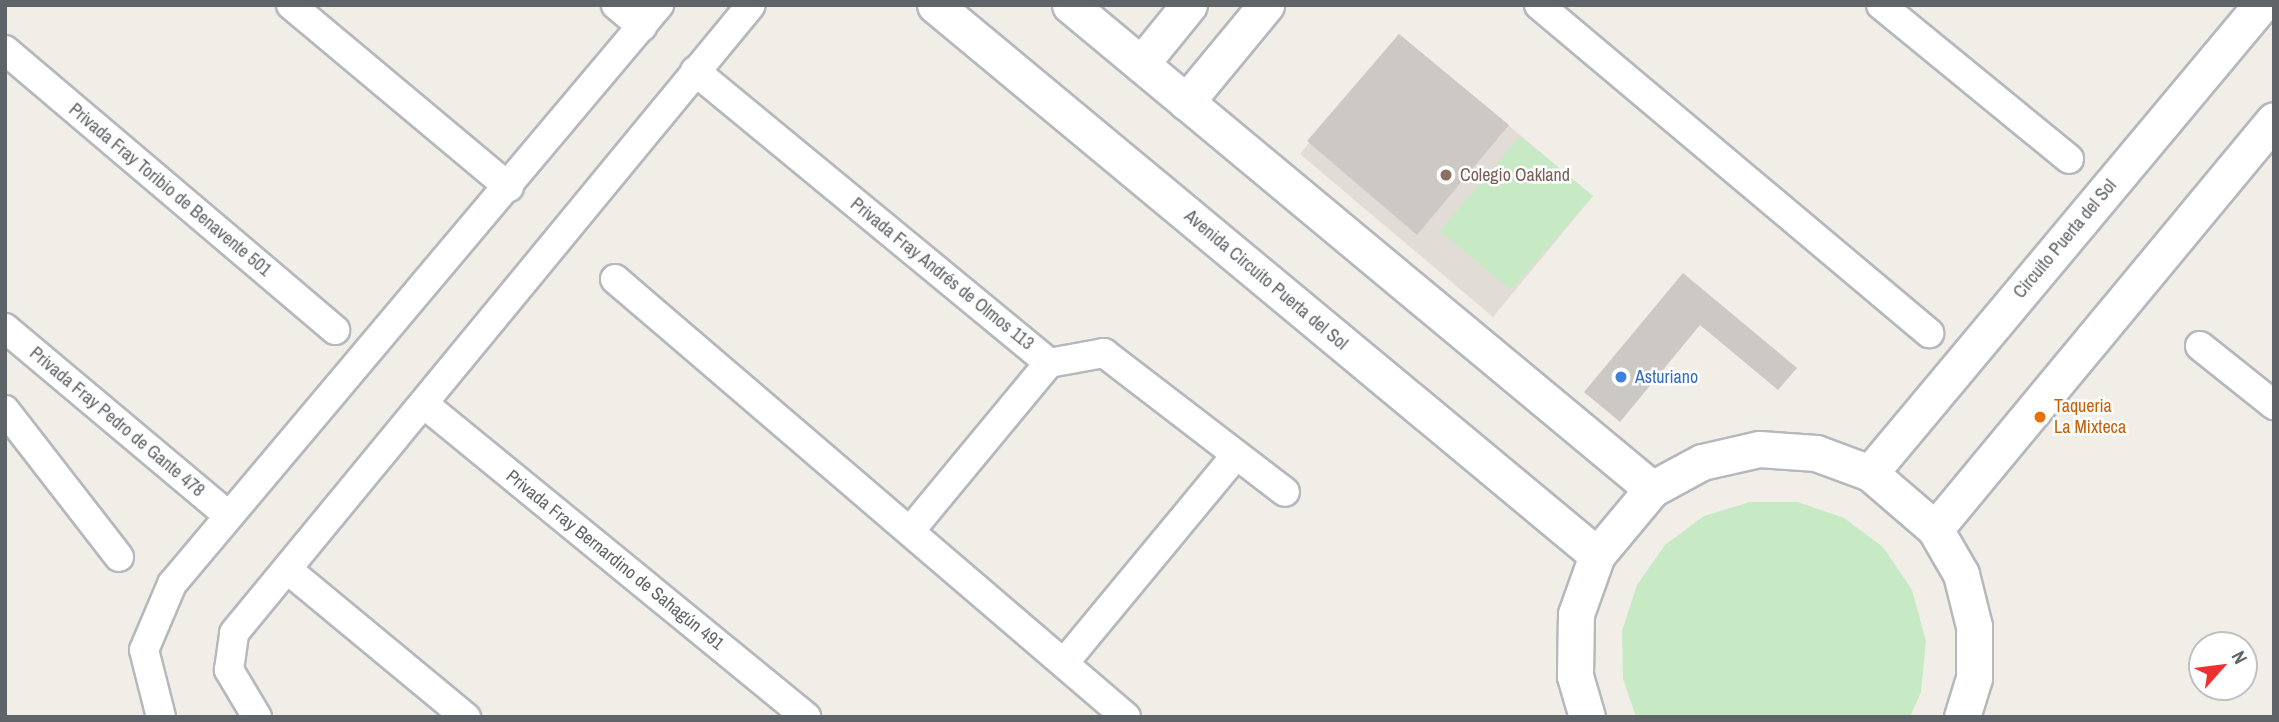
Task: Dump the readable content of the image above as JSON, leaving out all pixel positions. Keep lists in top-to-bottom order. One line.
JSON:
{"streets":{"street":["Privada Fray Toribio de Benavente 501","Circuito Puerta del Sol","Privada Fray Andrés de Olmos 113","Avenida Circuito Puerta del Sol","Privada Fray Pedro de Gante 478","Privada Fray Bernardino de Sahagún 491"]},"places":["Colegio Oakland","Asturiano","Taqueria La Mixteca"],"north":"top right"}
